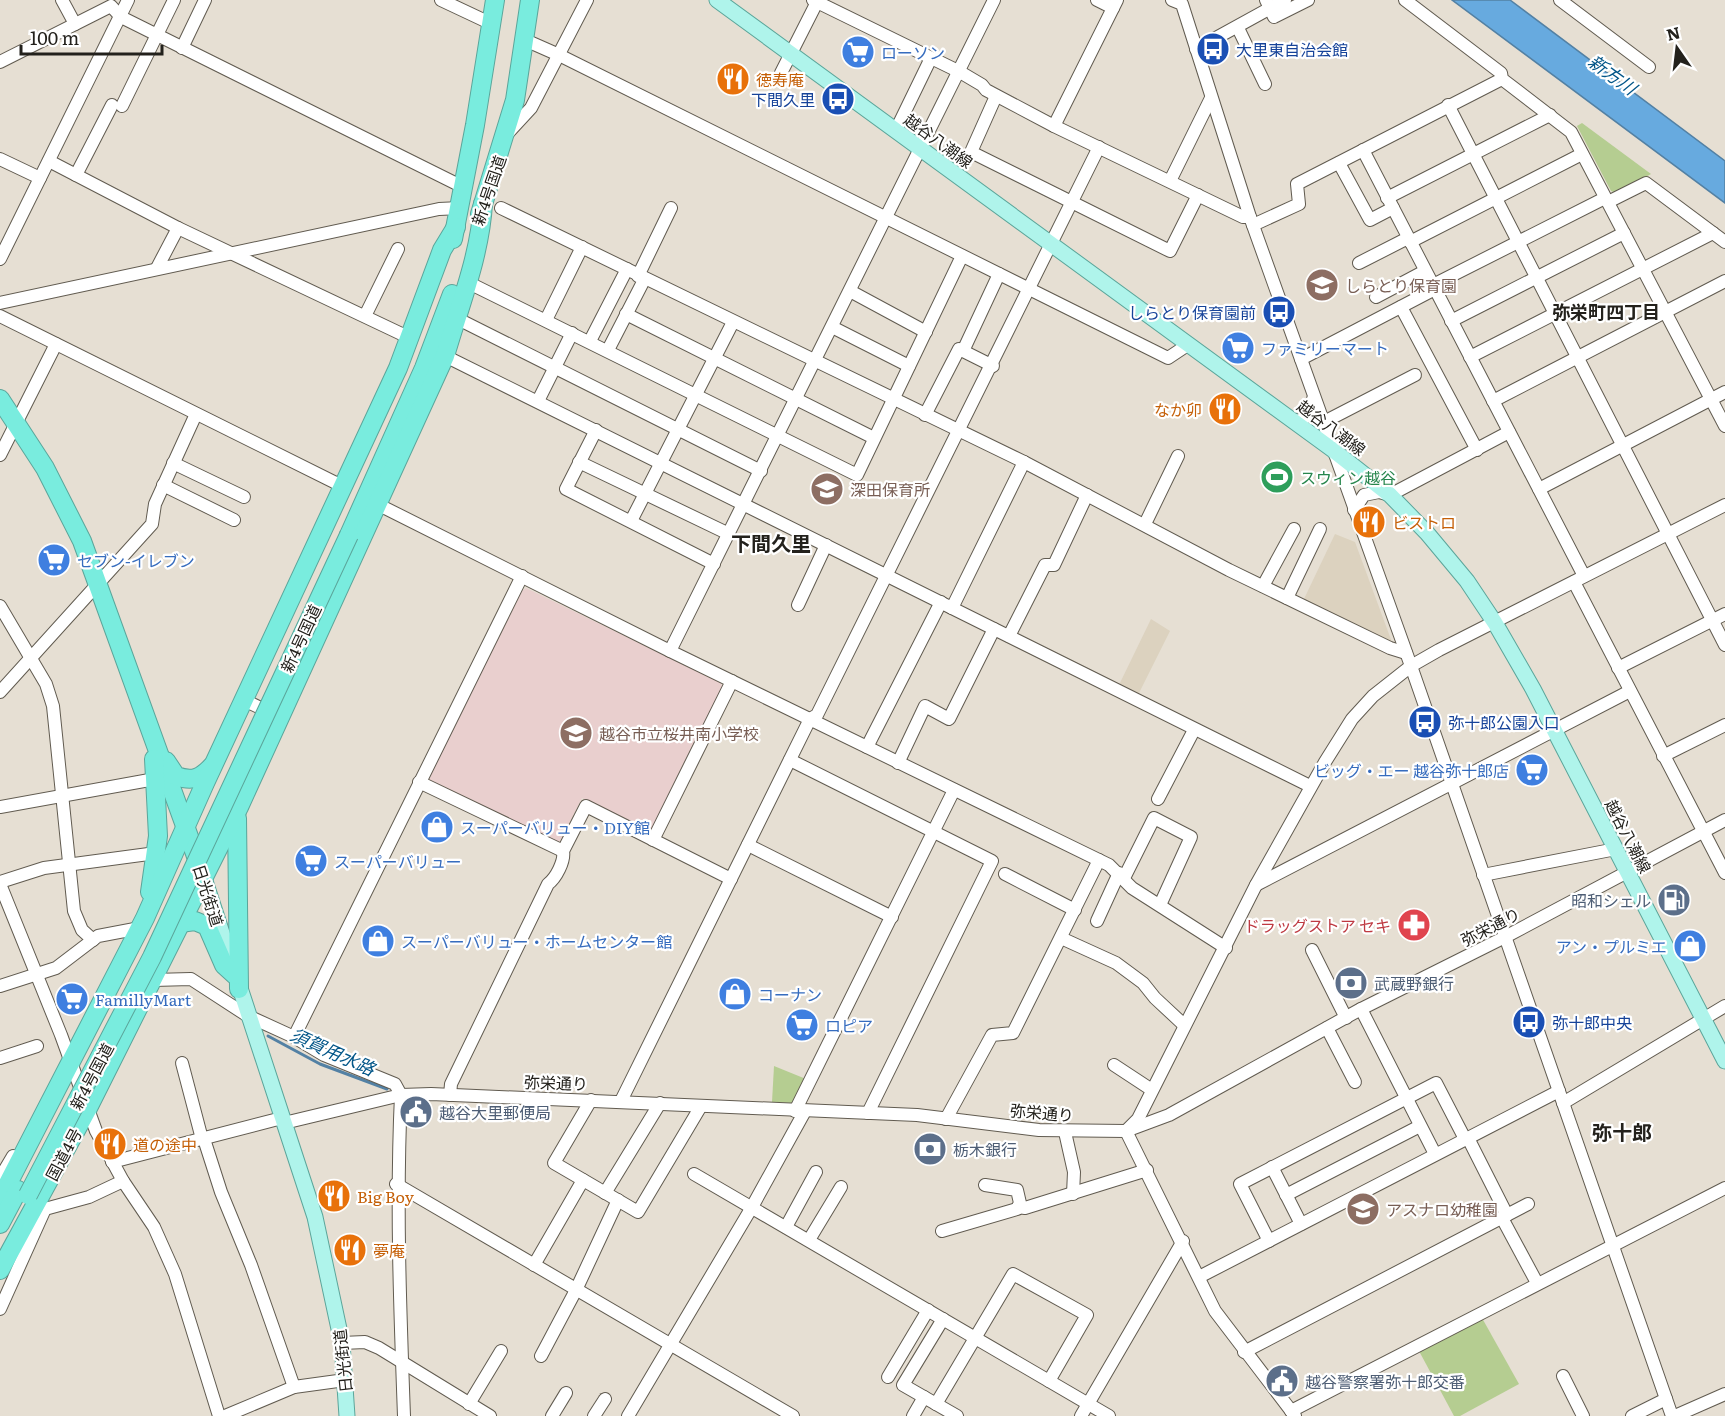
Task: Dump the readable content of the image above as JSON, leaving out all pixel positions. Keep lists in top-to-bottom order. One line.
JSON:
{"streets":{"highway":["新4号国道","日光街道","国道4号"],"main road":["越谷八潮線"],"street":["弥栄通り"]},"crossings":[["越谷八潮線","弥栄通り"],["新4号国道","国道4号"],["日光街道","弥栄通り"],["日光街道","国道4号"]],"districts":["弥栄町四丁目","下間久里","弥十郎"],"water":["新方川","須賀用水路"],"places":{"bus stop":["大里東自治会館","下間久里","しらとり保育園前","弥十郎公園入口","弥十郎中央"],"supermarket":["ローソン","ファミリーマート","セブン-イレブン","ビッグ・エー 越谷弥十郎店","スーパーバリュー","FamillyMart","ロピア"],"restaurant":["徳寿庵","なか卯","ビストロ","道の途中","Big Boy","夢庵"],"school or university":["しらとり保育園","深田保育所","越谷市立桜井南小学校","アスナロ幼稚園"],"sports":["スウィン越谷"],"shop":["スーパーバリュー・DIY館","スーパーバリュー・ホームセンター館","アン・プルミエ","コーナン"],"fuel station":["昭和シェル"],"pharmacy":["ドラッグストア セキ"],"bank":["武蔵野銀行","栃木銀行"],"public building":["越谷大里郵便局","越谷警察署弥十郎交番"]},"scale_bar":"100 m","north":"top"}
